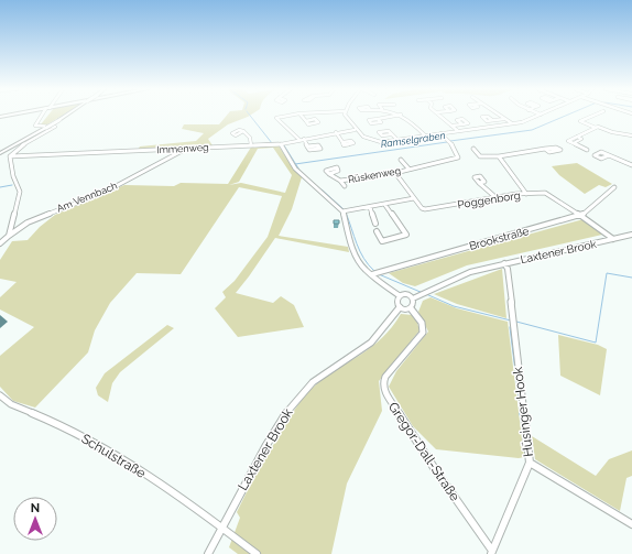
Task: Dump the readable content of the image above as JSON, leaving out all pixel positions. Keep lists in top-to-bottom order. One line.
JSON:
{"streets":{"street":["Immenweg","Rüskenweg","Am Vennbach","Poggenborg","Brookstraße","Laxtener Brook","Hüsinger Hook","Gregor-Dall-Straße","Schulstraße"]},"crossings":[["Immenweg","Am Vennbach"],["Rüskenweg","Poggenborg"],["Poggenborg","Brookstraße"],["Poggenborg","Laxtener Brook"],["Laxtener Brook","Hüsinger Hook"],["Laxtener Brook","Gregor-Dall-Straße"],["Laxtener Brook","Schulstraße"],["Hüsinger Hook","Gregor-Dall-Straße"]],"water":["Ramselgraben"],"north":"top"}
